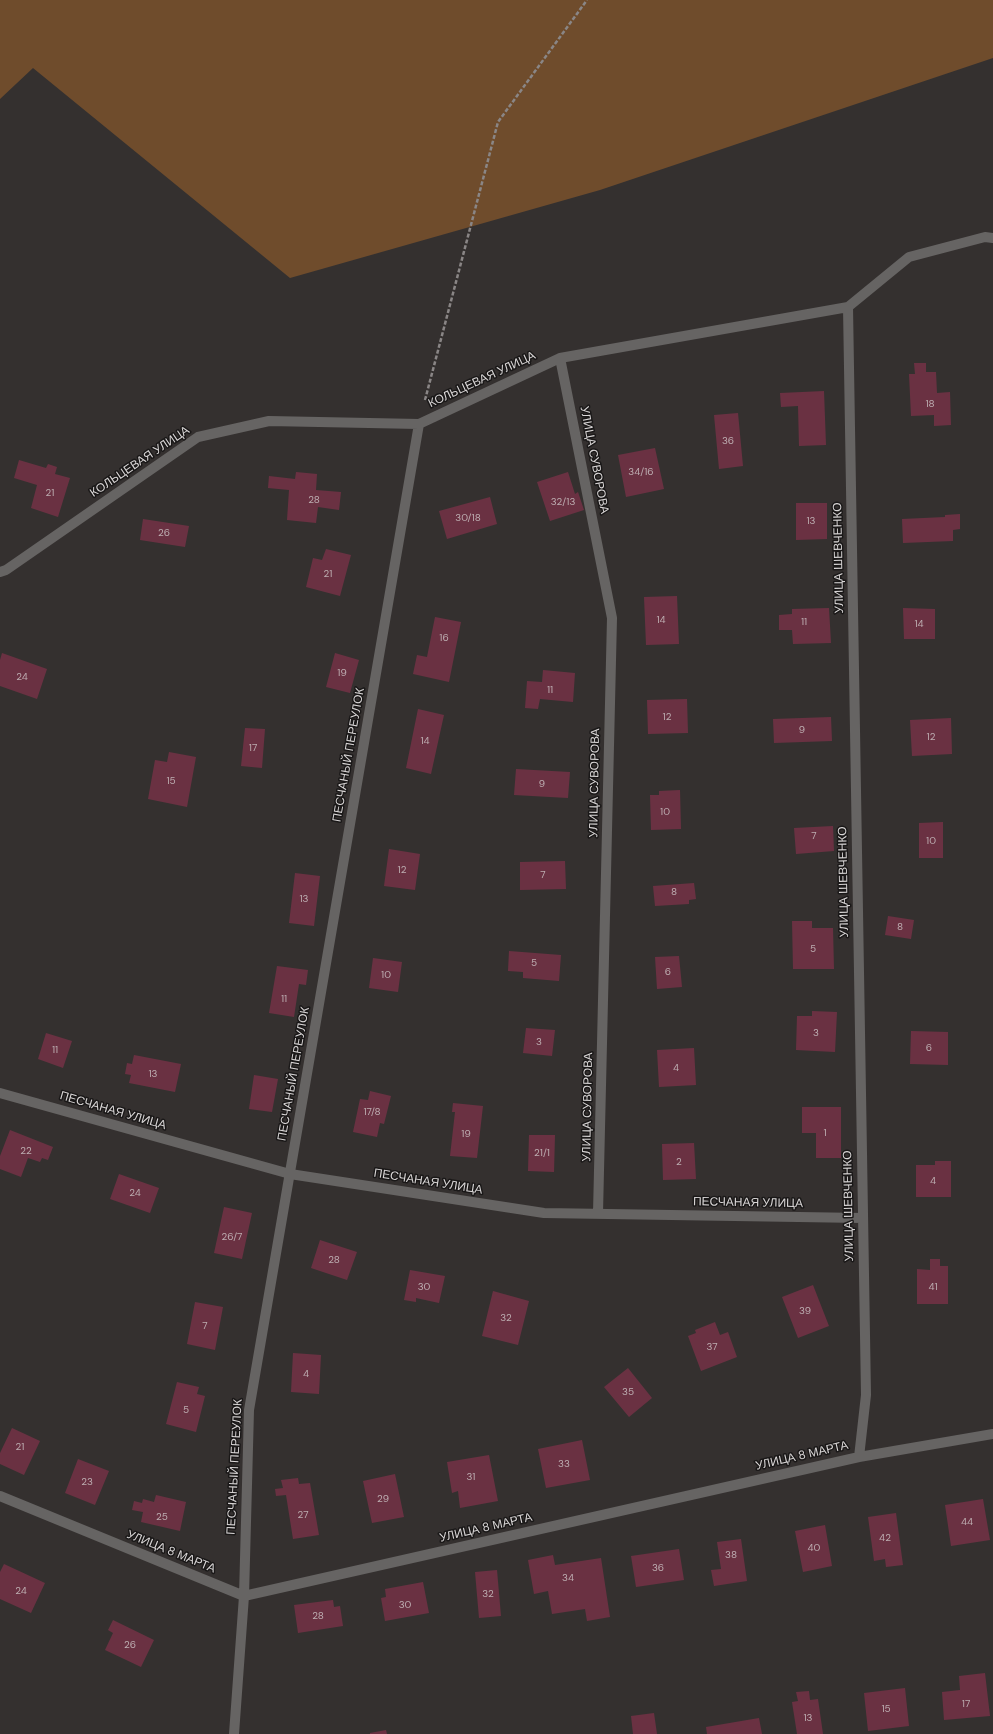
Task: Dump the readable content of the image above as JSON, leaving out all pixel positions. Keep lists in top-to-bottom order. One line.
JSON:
{"streets":{"street":["КОЛЬЦЕВАЯ УЛИЦА","УЛИЦА СУВОРОВА","УЛИЦА ШЕВЧЕНКО","ПЕСЧАНЫЙ ПЕРЕУЛОК","ПЕСЧАНАЯ УЛИЦА","УЛИЦА 8 МАРТА"]},"crossings":[["КОЛЬЦЕВАЯ УЛИЦА","УЛИЦА СУВОРОВА"],["КОЛЬЦЕВАЯ УЛИЦА","УЛИЦА ШЕВЧЕНКО"],["КОЛЬЦЕВАЯ УЛИЦА","ПЕСЧАНЫЙ ПЕРЕУЛОК"],["УЛИЦА СУВОРОВА","ПЕСЧАНАЯ УЛИЦА"],["УЛИЦА ШЕВЧЕНКО","ПЕСЧАНАЯ УЛИЦА"],["УЛИЦА ШЕВЧЕНКО","УЛИЦА 8 МАРТА"],["ПЕСЧАНЫЙ ПЕРЕУЛОК","ПЕСЧАНАЯ УЛИЦА"],["ПЕСЧАНЫЙ ПЕРЕУЛОК","УЛИЦА 8 МАРТА"]],"house_numbers":["18","36","34/16","21","28","32/13","30/18","13","26","21","14","11","14","16","19","24","11","12","9","12","14","17","15","9","10","7","10","12","7","8","13","8","5","5","6","10","11","3","3","6","11","4","13","17/8","1","19","22","21/1","2","4","24","26/7","28","30","41","39","32","7","37","4","35","5","21","33","31","23","29","27","25","44","42","40","38","36","34","24","32","30","28","26","17","15","13"]}
